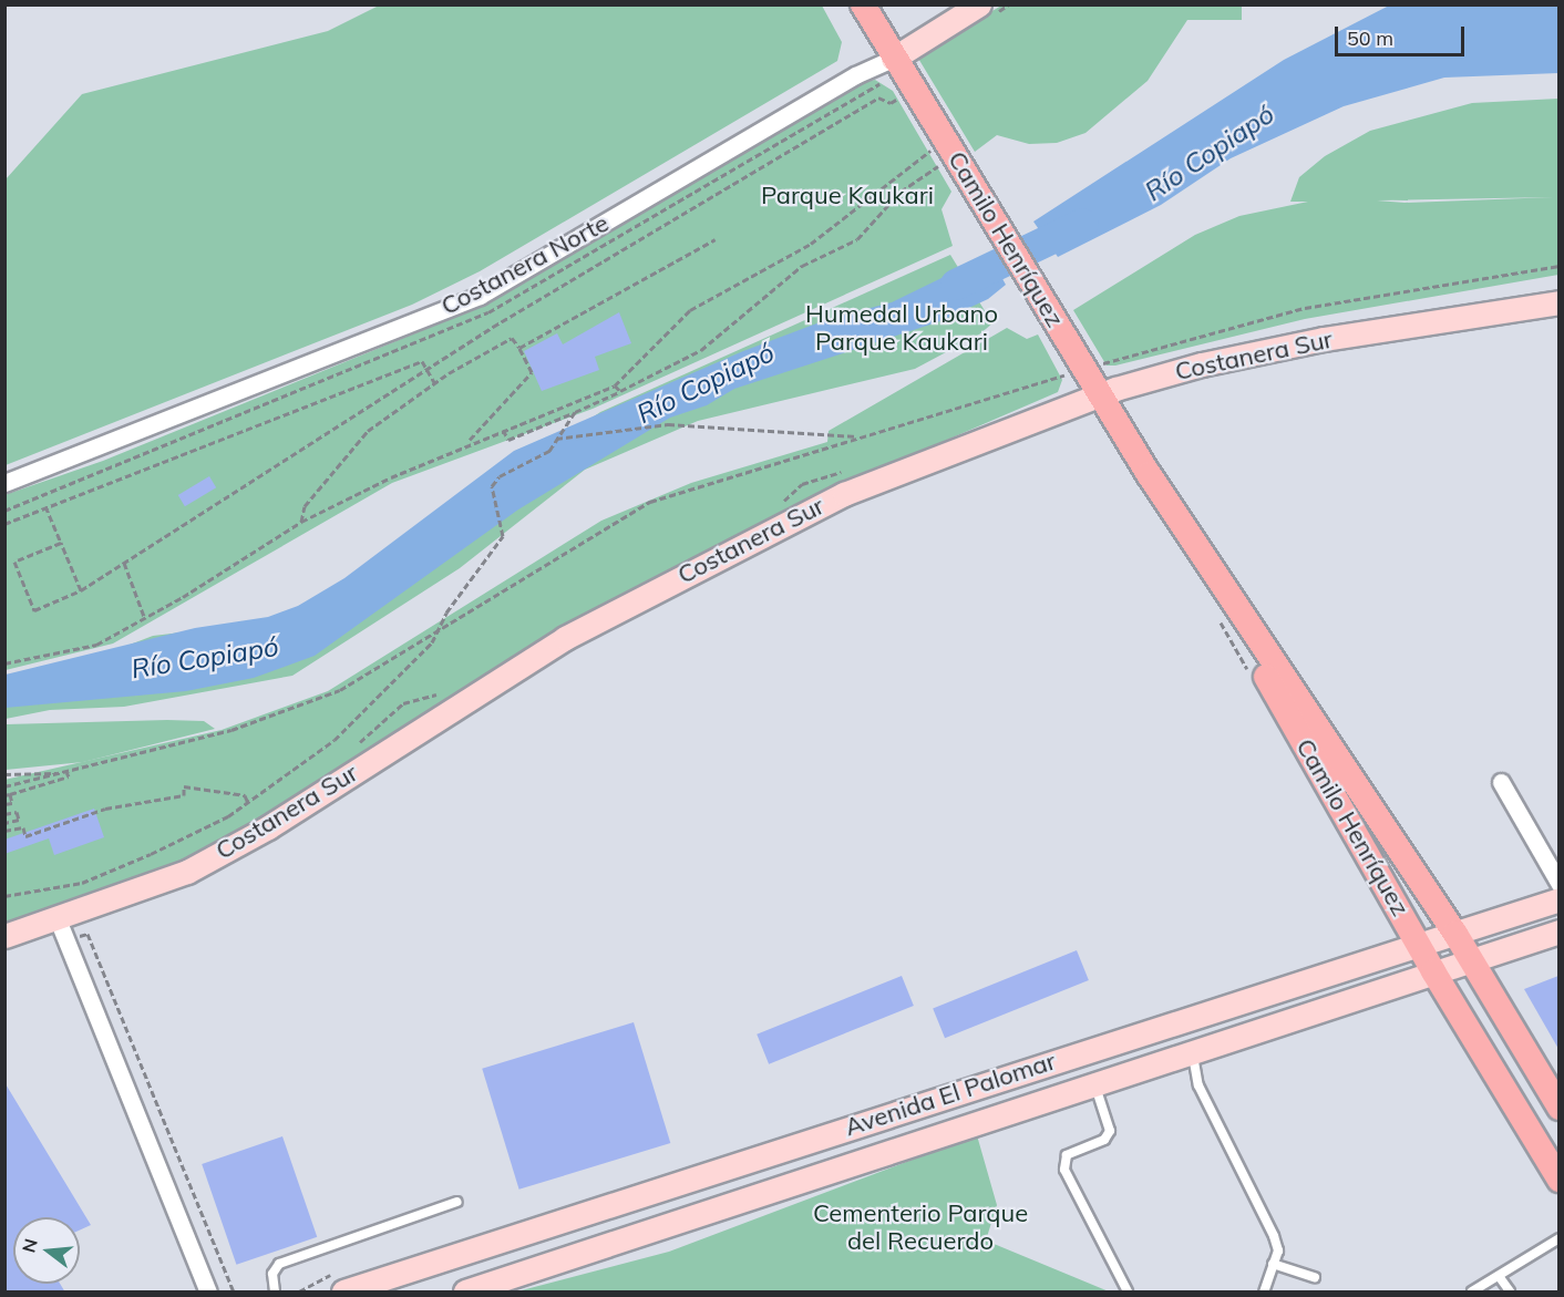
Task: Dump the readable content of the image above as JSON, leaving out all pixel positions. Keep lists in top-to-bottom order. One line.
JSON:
{"streets":{"main road":["Camilo Henríquez"],"street":["Costanera Norte","Costanera Sur","Avenida El Palomar"]},"crossings":[["Camilo Henríquez","Costanera Norte"],["Camilo Henríquez","Costanera Sur"],["Camilo Henríquez","Avenida El Palomar"]],"water":["Río Copiapó"],"parks":["Parque Kaukari","Humedal Urbano Parque Kaukari","Cementerio Parque del Recuerdo"],"scale_bar":"50 m","north":"left"}
